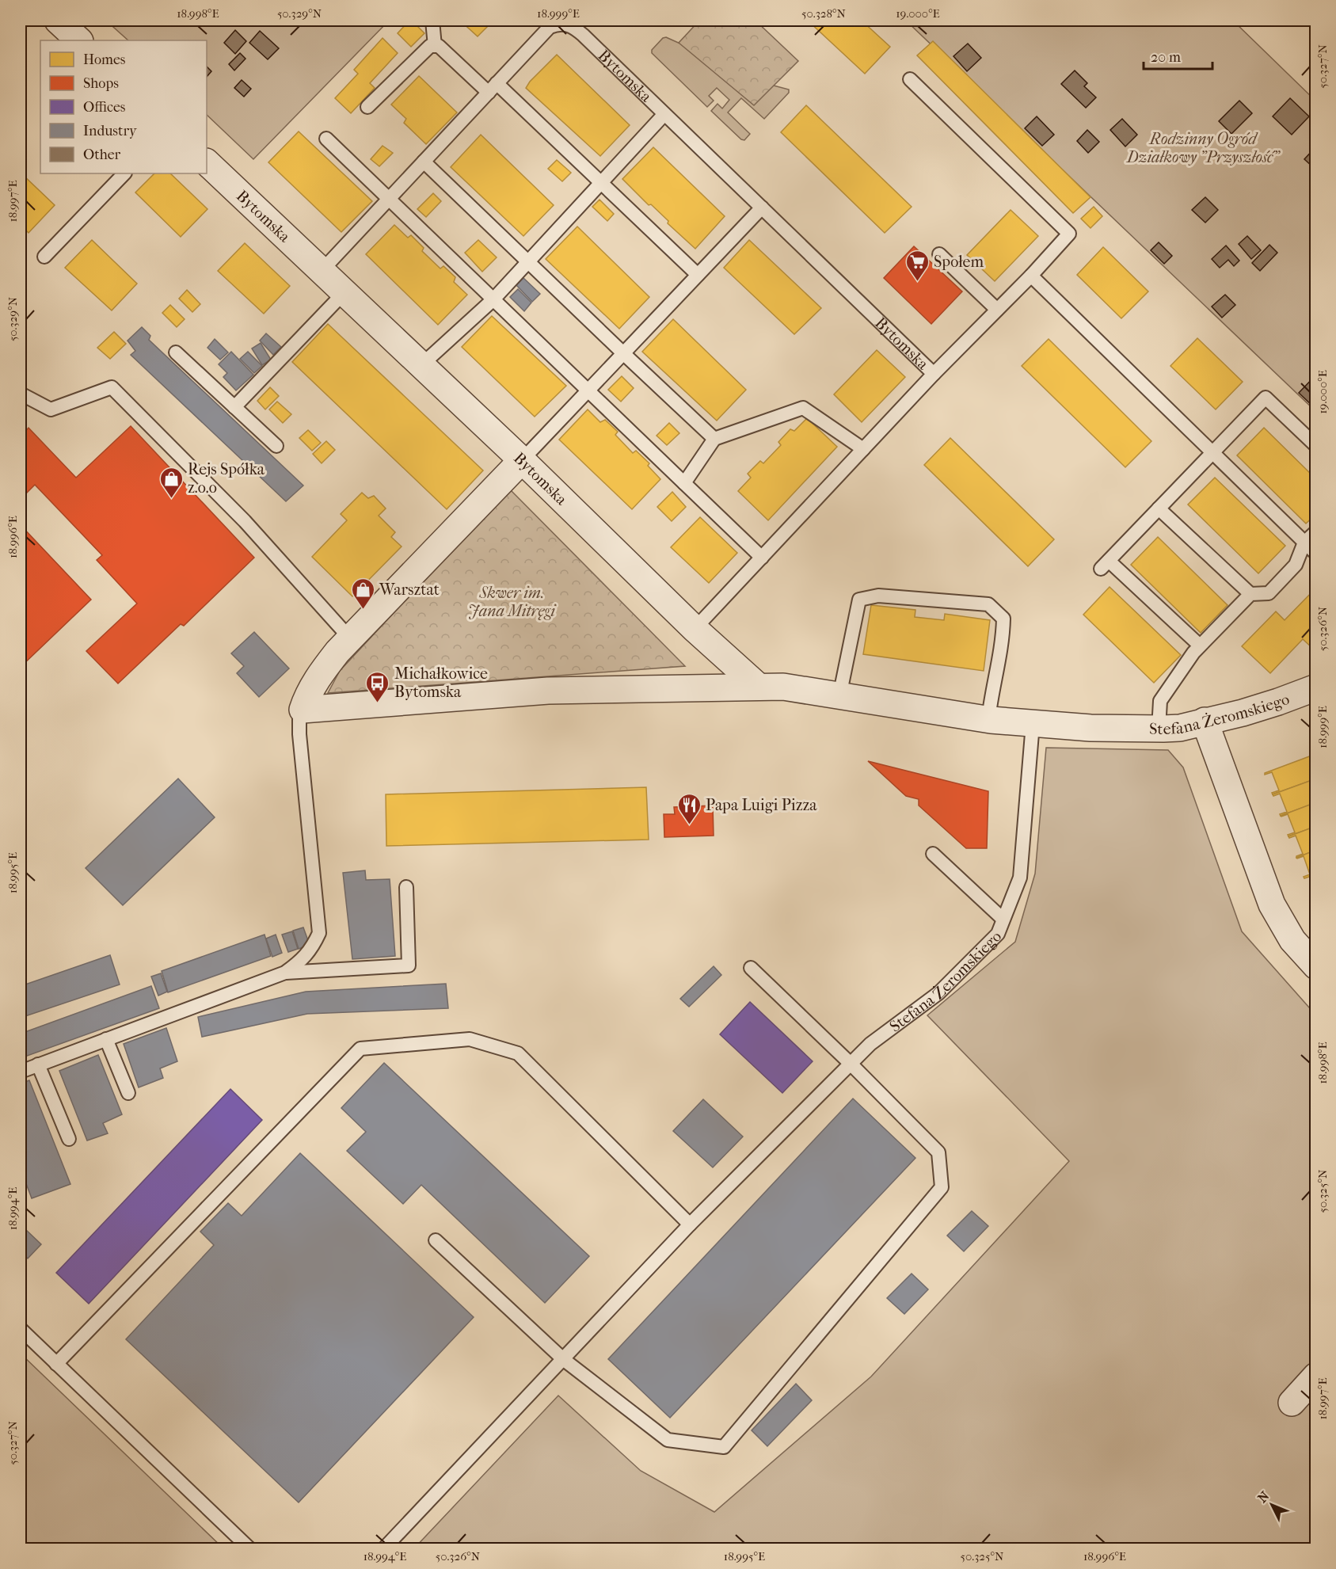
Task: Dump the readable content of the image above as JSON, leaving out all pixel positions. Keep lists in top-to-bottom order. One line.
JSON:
{"streets":{"street":["Bytomska","Stefana Żeromskiego"]},"crossings":[["Bytomska","Stefana Żeromskiego"]],"parks":["Rodzinny Ogród Działkowy \"Przyszłość\"","Skwer im. Jana Mitręgi"],"places":{"supermarket":["Społem"],"shop":["Rejs Spółka z.o.o","Warsztat"],"bus stop":["Michałkowice Bytomska"],"restaurant":["Papa Luigi Pizza"]},"legend":["Homes","Shops","Offices","Industry","Other"],"scale_bar":"20 m","north":"top left","coordinates":["18.998°E","50.329°N","18.999°E","50.328°N","19.000°E","50.327°N","18.997°E","18.996°E","50.326°N","18.995°E","50.325°N","18.994°E"]}
